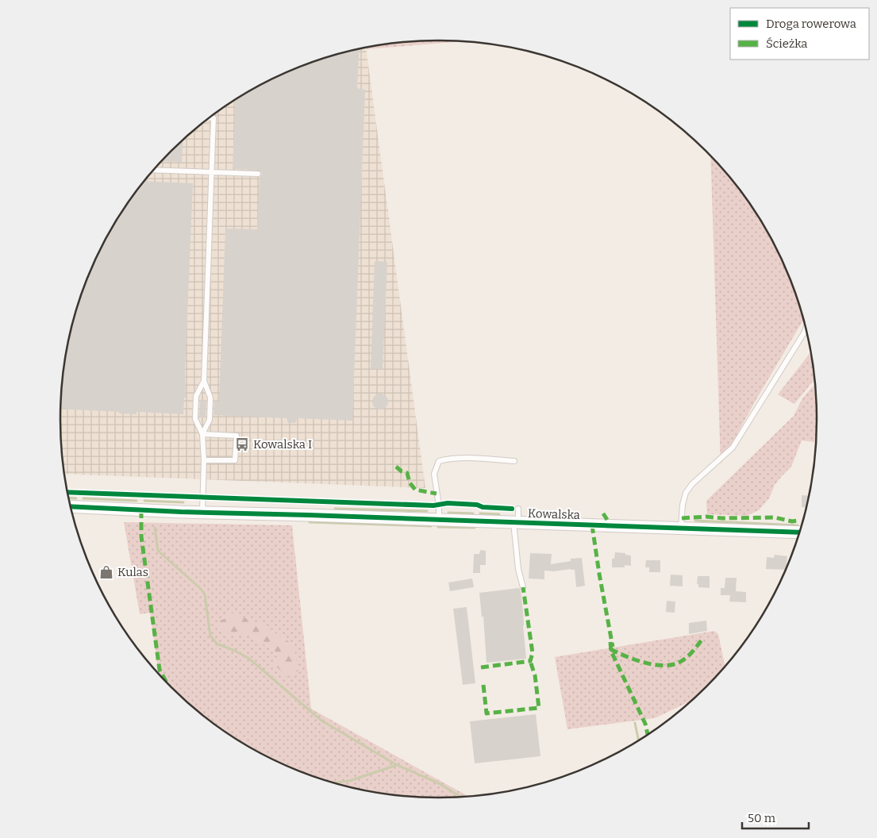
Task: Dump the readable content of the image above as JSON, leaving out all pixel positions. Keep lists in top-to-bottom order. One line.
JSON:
{"streets":{"street":["Kowalska"]},"places":{"bus stop":["Kowalska I"],"shop":["Kulas"]},"legend":["Droga rowerowa","Ścieżka"],"scale_bar":"50 m"}
